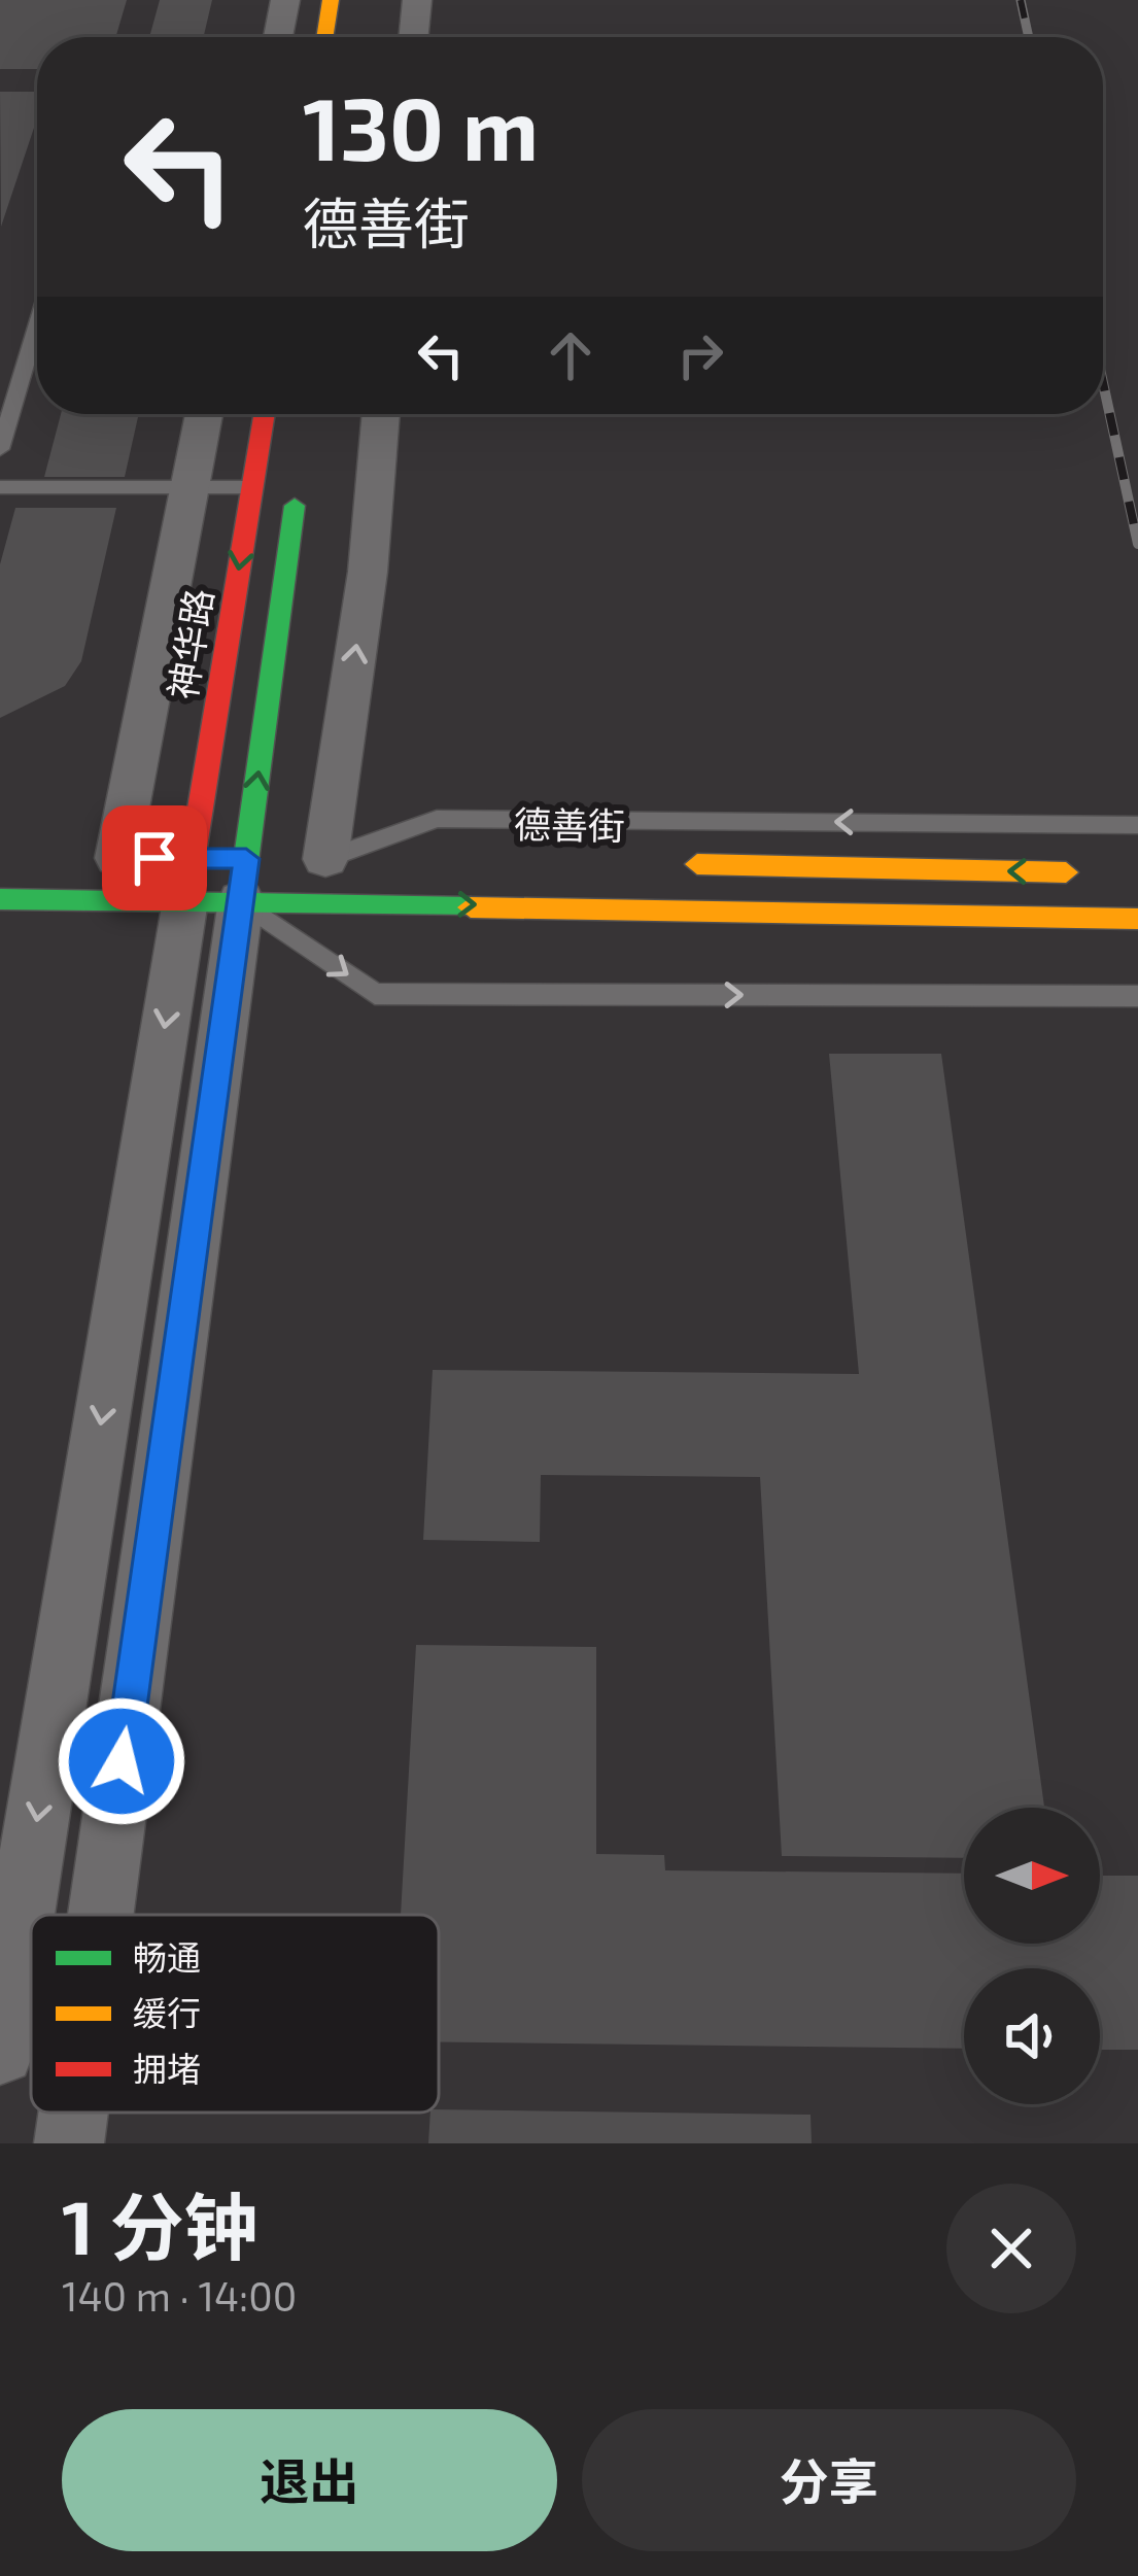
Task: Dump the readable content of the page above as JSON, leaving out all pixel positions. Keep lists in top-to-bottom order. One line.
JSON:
{"streets":{"main road":["神华路","德善街"]},"legend":["畅通","缓行","拥堵"],"north":"right","page":{"turn":["130 m","德善街"],"heading":["1 分钟","140 m · 14:00"],"buttons":["退出","分享"]}}
